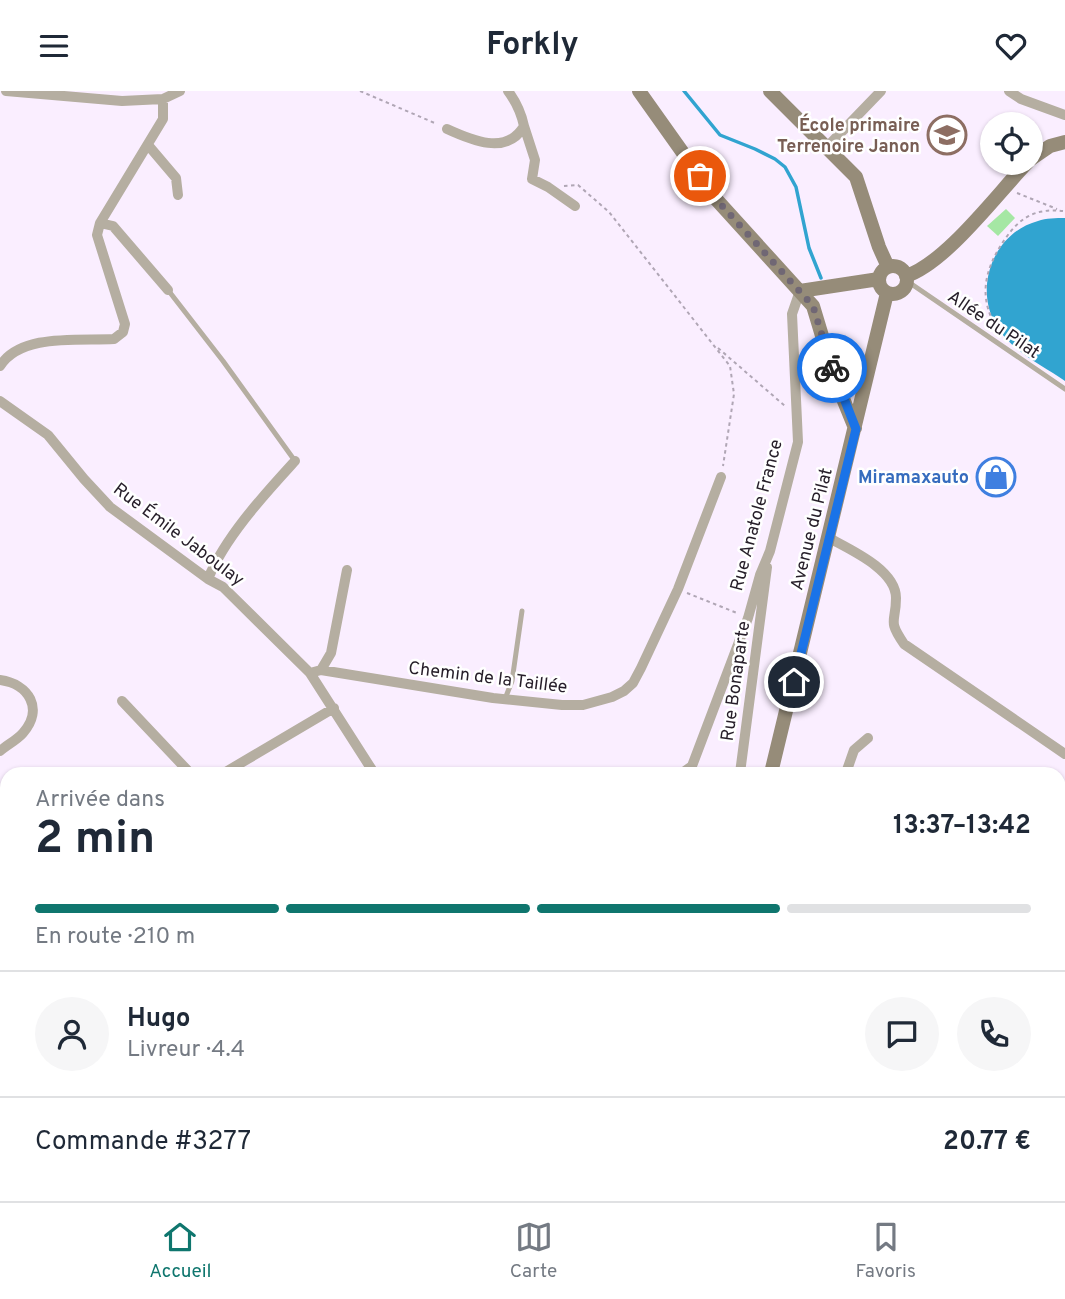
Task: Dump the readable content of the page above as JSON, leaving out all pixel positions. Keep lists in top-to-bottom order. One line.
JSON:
{"streets":{"main road":["Avenue du Pilat"],"street":["Rue Anatole France","Rue Émile Jaboulay","Chemin de la Taillée","Rue Bonaparte"],"lane":["Allée du Pilat"]},"crossings":[["Allée du Pilat","Avenue du Pilat"],["Rue Anatole France","Rue Bonaparte"],["Rue Émile Jaboulay","Chemin de la Taillée"]],"places":{"school or university":["École primaire Terrenoire Janon"],"shop":["Miramaxauto"]},"page":{"header":"Forkly","heading":["2 min","Arrivée dans","13:37–13:42"],"panel":["Hugo","Livreur · 4.4","Commande #3277","20.77 €"],"bar":"En route · 210 m","tabs":["Accueil","Carte","Favoris"]}}
